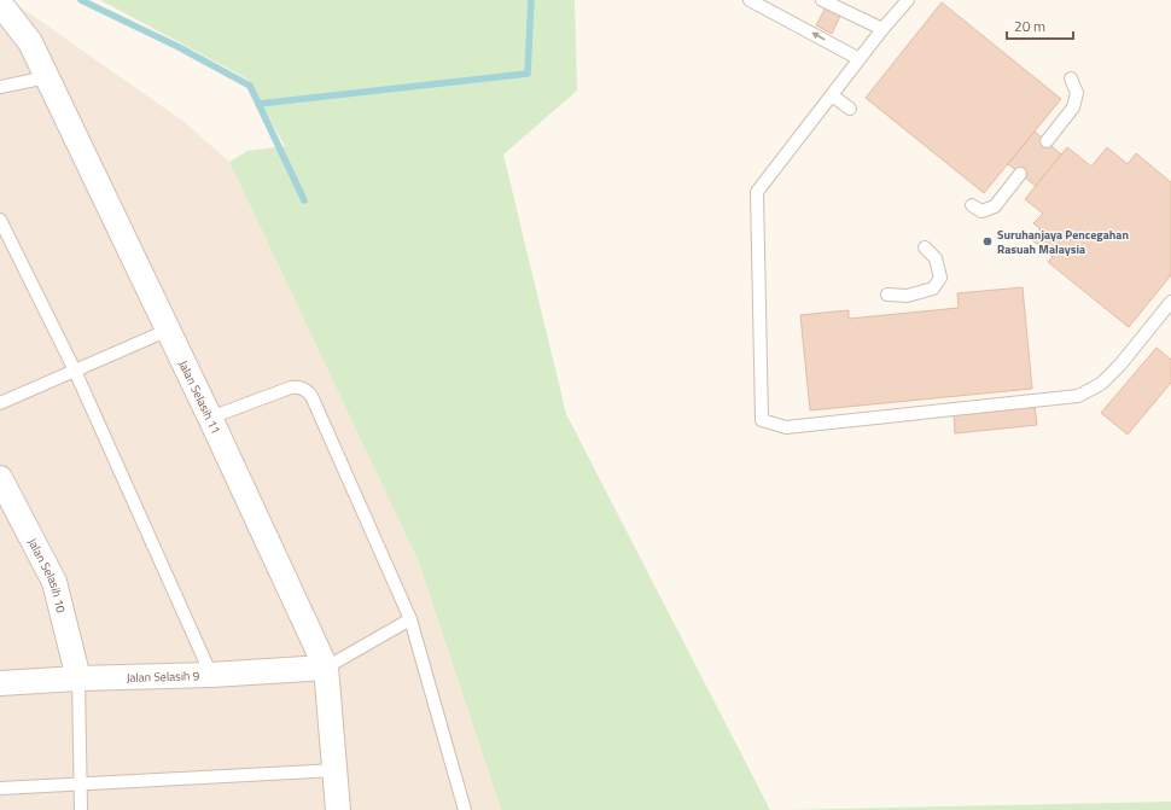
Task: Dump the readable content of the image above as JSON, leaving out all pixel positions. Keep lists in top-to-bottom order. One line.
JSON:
{"streets":{"street":["Jalan Selasih 11","Jalan Selasih 10","Jalan Selasih 9"]},"crossings":[["Jalan Selasih 11","Jalan Selasih 9"],["Jalan Selasih 10","Jalan Selasih 9"]],"places":["Suruhanjaya Pencegahan Rasuah Malaysia"],"scale_bar":"20 m"}
